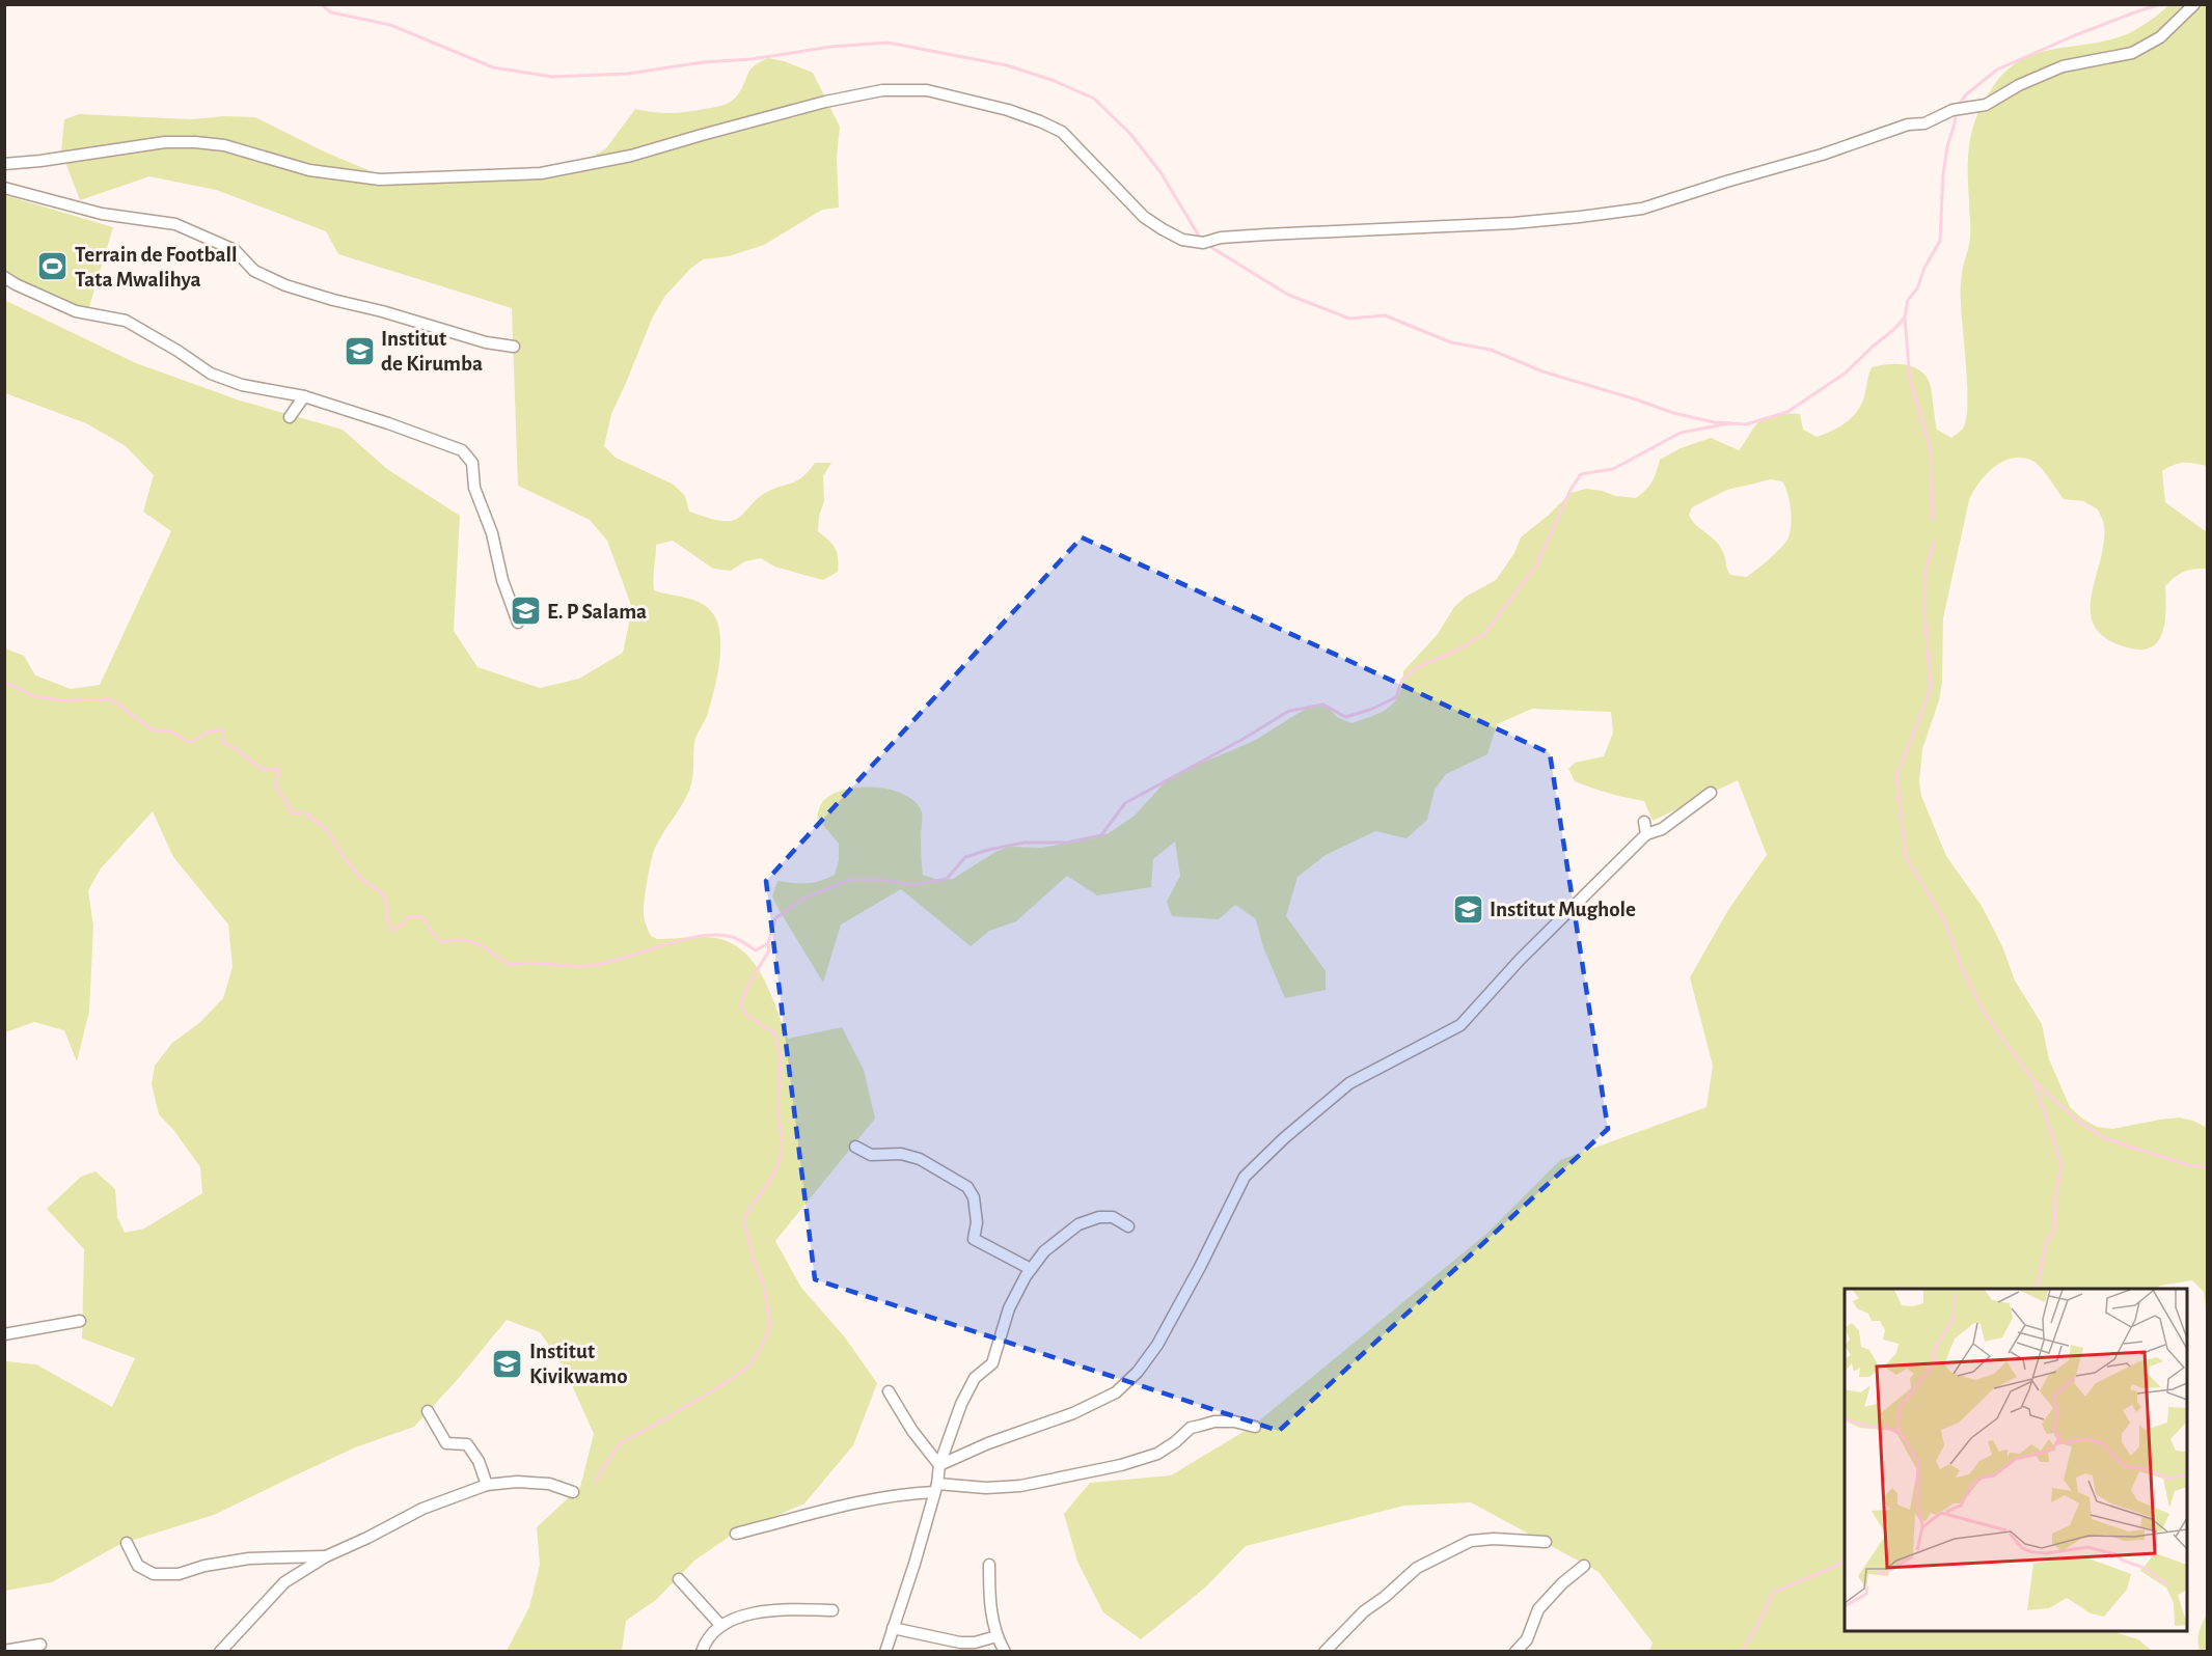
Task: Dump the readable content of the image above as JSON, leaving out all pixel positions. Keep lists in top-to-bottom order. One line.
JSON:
{"places":{"sports":["Terrain de Football Tata Mwalihya"],"school or university":["Institut de Kirumba","E. P Salama","Institut Mughole","Institut Kivikwamo"]}}
